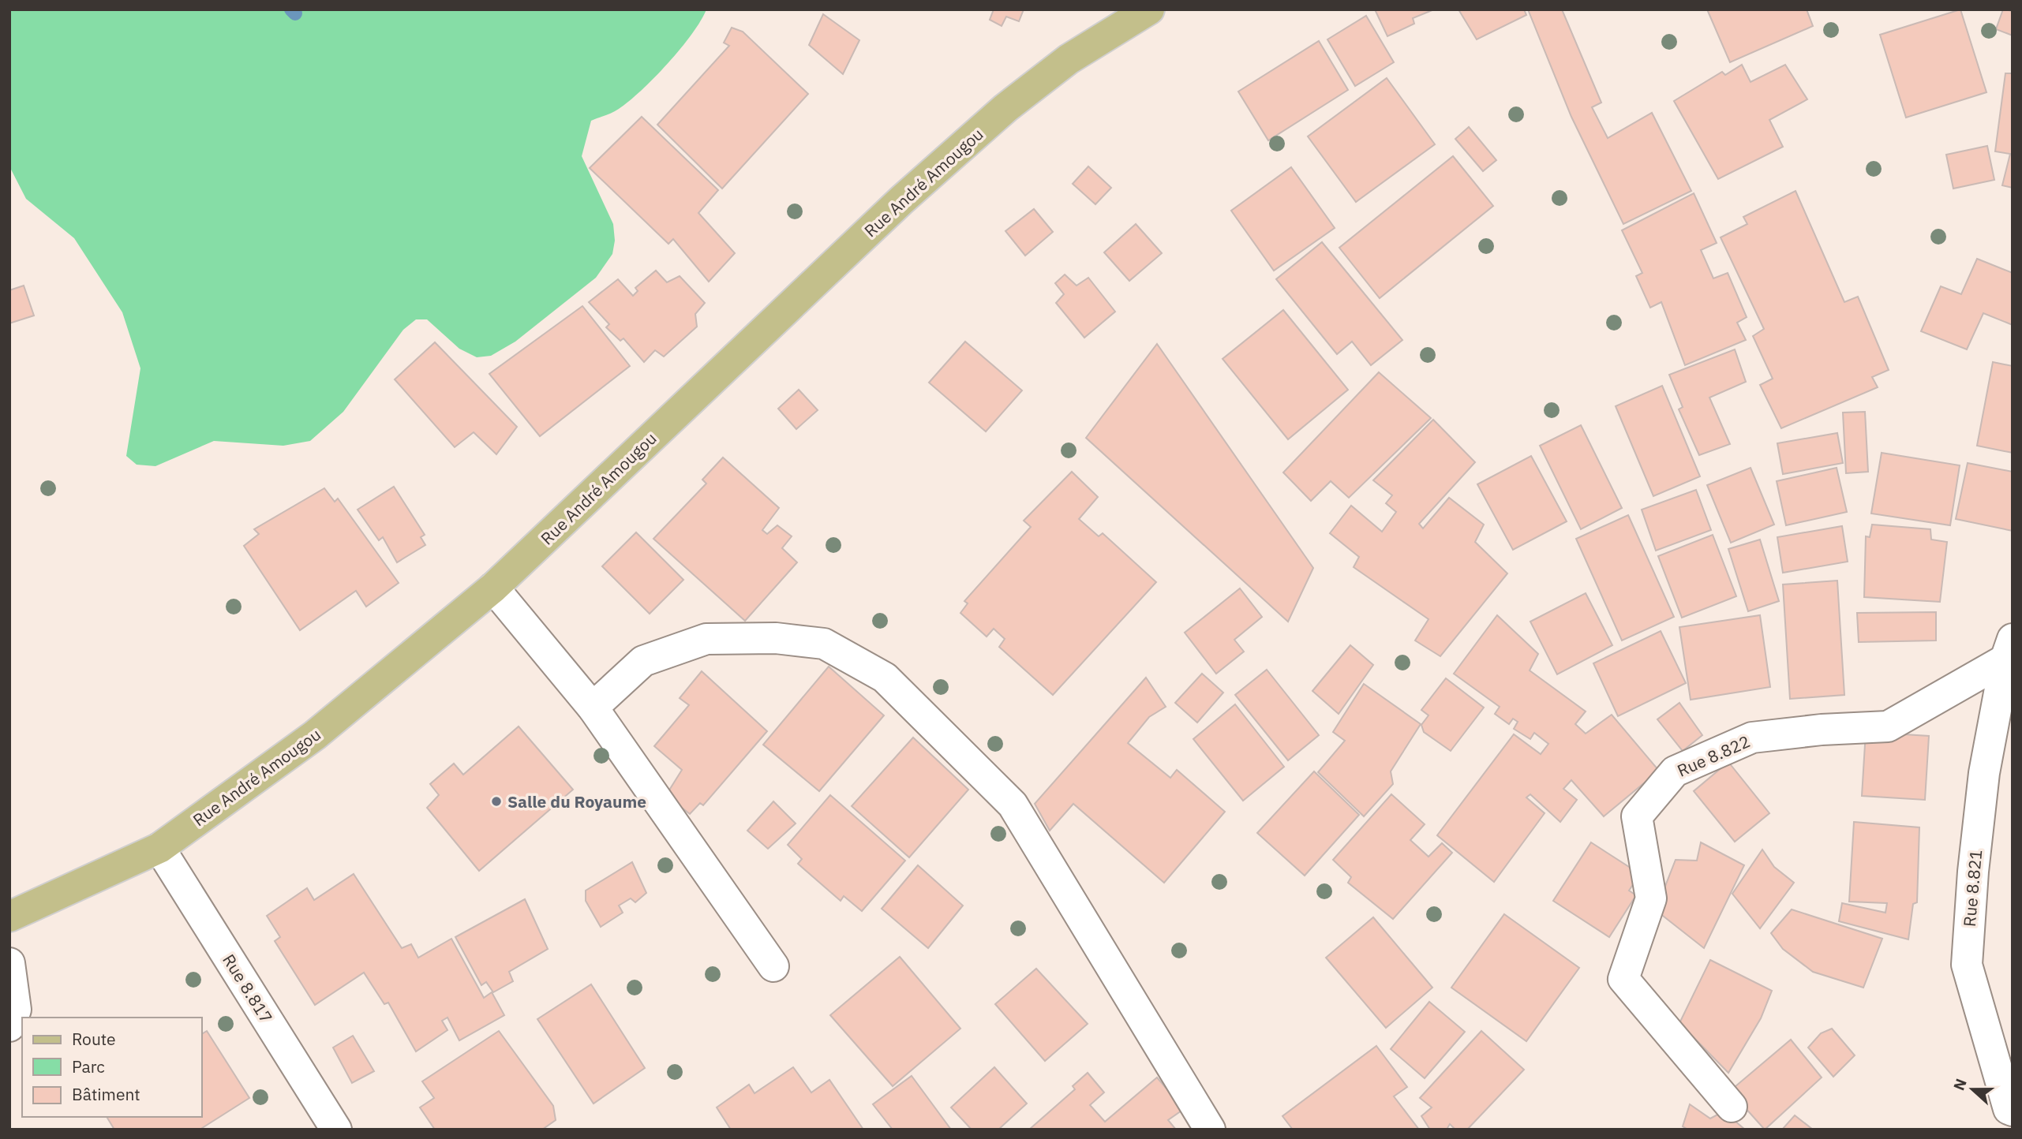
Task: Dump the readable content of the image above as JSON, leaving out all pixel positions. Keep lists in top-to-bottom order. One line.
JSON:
{"streets":{"main road":["Rue André Amougou"],"street":["Rue 8.822","Rue 8.821","Rue 8.817"]},"crossings":[["Rue André Amougou","Rue 8.817"],["Rue 8.822","Rue 8.821"]],"places":["Salle du Royaume"],"legend":["Route","Parc","Bâtiment"],"north":"left"}
